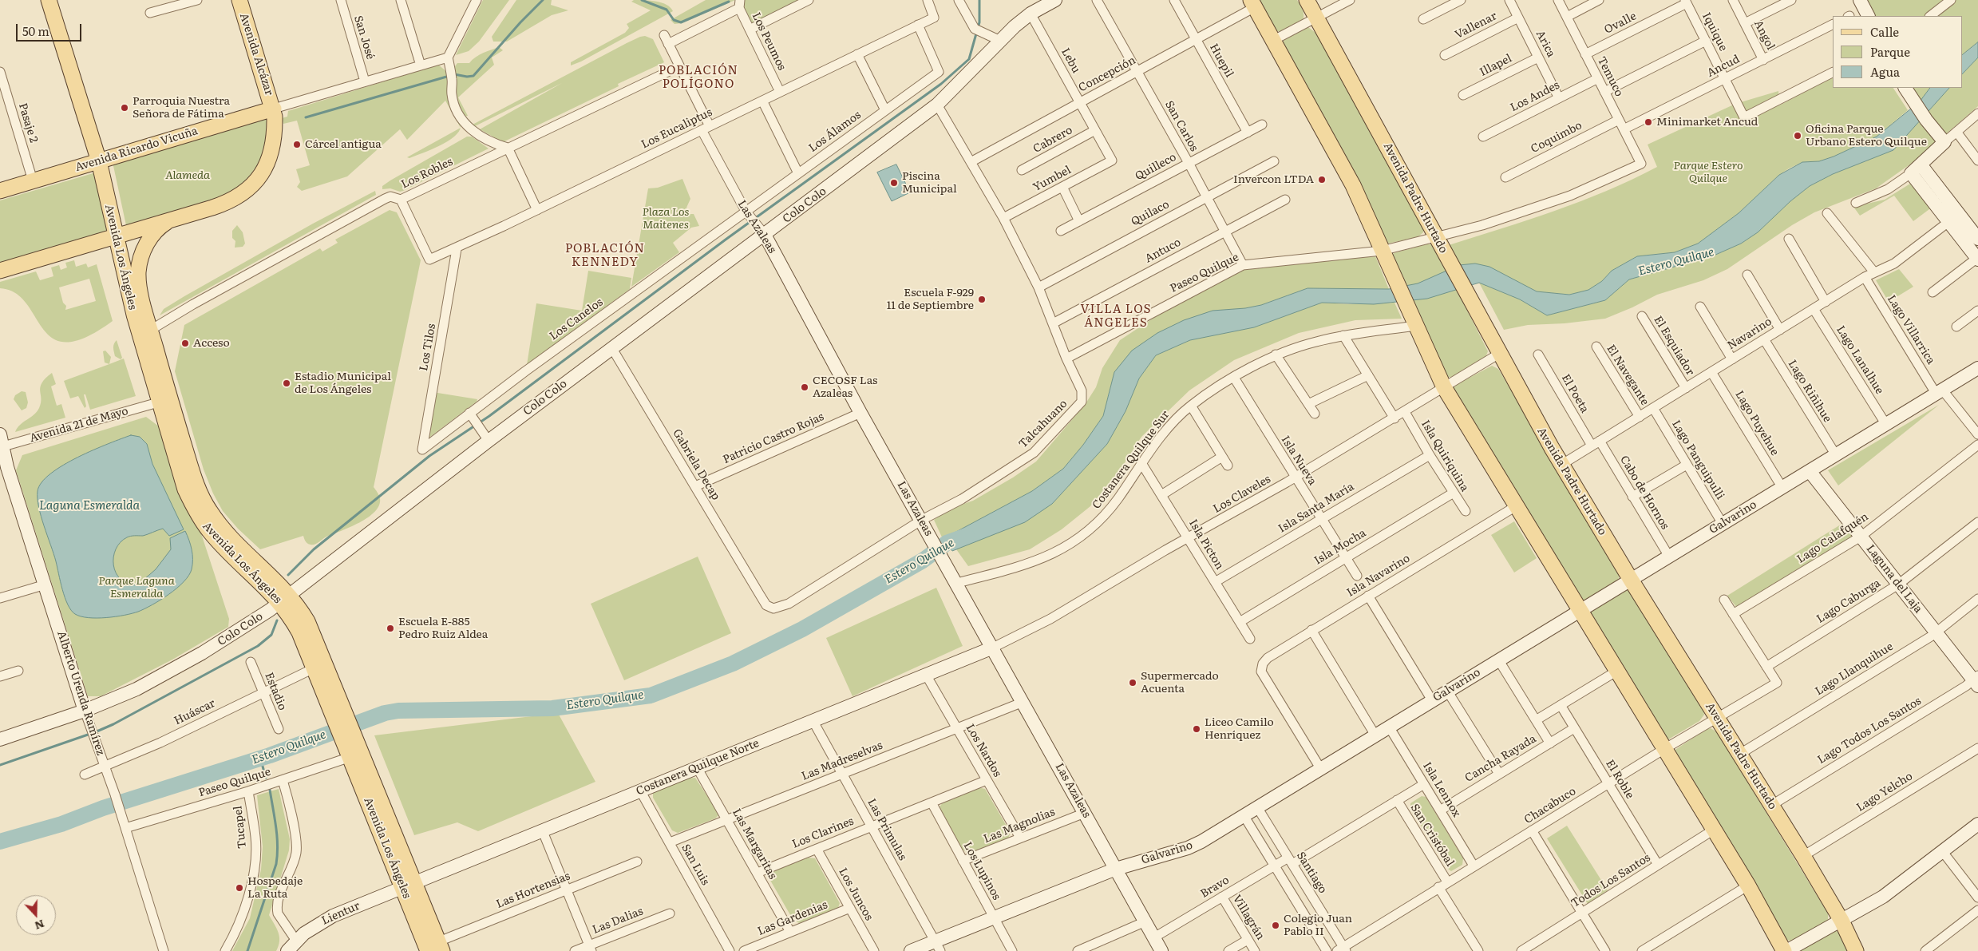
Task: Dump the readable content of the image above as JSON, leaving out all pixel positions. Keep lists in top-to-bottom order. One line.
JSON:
{"streets":{"main road":["Avenida Alcázar","Avenida Ricardo Vicuña","Avenida Padre Hurtado","Colo Colo","Las Azaleas","Avenida Los Ángeles","Galvarino","Laguna del Laja","Alberto Urenda Ramírez","Costanera Quilque Norte","Lientur"],"street":["Ovalle","Vallenar","Iquique","Angol","San José","Los Peumos","Arica","Lebu","Huepil","Illapel","Ancud","Concepción","Temuco","Los Andes","Pasaje 2","San Carlos","Los Eucaliptus","Los Álamos","Coquimbo","Cabrero","Quilleco","Los Robles","Yumbel","Quilaco","Antuco","Paseo Quilque","Los Canelos","Lago Villarrica","Navarino","El Esquiador","Los Tilos","Lago Lanalhue","El Navegante","Lago Riñihue","El Poeta","Lago Puyehue","Talcahuano","Avenida 21 de Mayo","Patricio Castro Rojas","Isla Quiriquina","Costanera Quilque Sur","Lago Panguipulli","Isla Nueva","Gabriela Decap","Cabo de Hornos","Los Claveles","Isla Santa María","Lago Calafquén","Isla Picton","Isla Mocha","Isla Navarino","Lago Caburga","Lago Llanquihue","Estadio","Huáscar","Lago Todos Los Santos","Los Nardos","Cancha Rayada","Las Madreselvas","El Roble","Isla Lennox","Lago Yelcho","Chacabuco","Las Magnolias","Tucapel","Las Primulas","Los Clarines","San Cristóbal","Las Margaritas","San Luis","Los Lupinos","Santiago","Todos Los Santos","Bravo","Las Hortensias","Los Juncos","Villagrán","Las Gardenias","Las Dalias"]},"crossings":[["Ovalle","Iquique"],["Ovalle","Temuco"],["Vallenar","Arica"],["Iquique","Ancud"],["Angol","Ancud"],["San José","Avenida Ricardo Vicuña"],["Los Peumos","Los Eucaliptus"],["Arica","Illapel"],["Arica","Los Andes"],["Avenida Alcázar","Avenida Ricardo Vicuña"],["Lebu","Concepción"],["Lebu","Cabrero"],["Lebu","Yumbel"],["Lebu","Colo Colo"],["Huepil","Concepción"],["Huepil","Quilleco"],["Ancud","Temuco"],["Concepción","San Carlos"],["Concepción","Talcahuano"],["Temuco","Los Andes"],["Temuco","Coquimbo"],["Temuco","Paseo Quilque"],["Pasaje 2","Avenida Ricardo Vicuña"],["San Carlos","Quilleco"],["San Carlos","Quilaco"],["San Carlos","Antuco"],["San Carlos","Paseo Quilque"],["Los Eucaliptus","Los Álamos"],["Los Eucaliptus","Los Robles"],["Los Eucaliptus","Las Azaleas"],["Los Eucaliptus","Los Tilos"],["Los Álamos","Las Azaleas"],["Los Álamos","Los Canelos"],["Avenida Ricardo Vicuña","Avenida Los Ángeles"],["Los Robles","Las Azaleas"],["Los Robles","Avenida Los Ángeles"],["Yumbel","Talcahuano"],["Avenida Padre Hurtado","Paseo Quilque"],["Avenida Padre Hurtado","Navarino"],["Avenida Padre Hurtado","Los Claveles"],["Avenida Padre Hurtado","Galvarino"],["Avenida Padre Hurtado","Lago Llanquihue"],["Avenida Padre Hurtado","Lago Todos Los Santos"],["Avenida Padre Hurtado","Lago Yelcho"],["Avenida Padre Hurtado","Chacabuco"],["Colo Colo","Las Azaleas"],["Colo Colo","Avenida Los Ángeles"],["Colo Colo","Talcahuano"],["Colo Colo","Gabriela Decap"],["Colo Colo","Alberto Urenda Ramírez"],["Quilaco","Talcahuano"],["Las Azaleas","Los Canelos"],["Las Azaleas","Talcahuano"],["Las Azaleas","Patricio Castro Rojas"],["Las Azaleas","Costanera Quilque Sur"],["Las Azaleas","Los Claveles"],["Las Azaleas","Galvarino"],["Las Azaleas","Las Madreselvas"],["Las Azaleas","Costanera Quilque Norte"],["Las Azaleas","Las Magnolias"],["Las Azaleas","Bravo"],["Antuco","Talcahuano"],["Avenida Los Ángeles","Paseo Quilque"],["Avenida Los Ángeles","Avenida 21 de Mayo"],["Avenida Los Ángeles","Huáscar"],["Avenida Los Ángeles","Costanera Quilque Norte"],["Avenida Los Ángeles","Las Hortensias"],["Avenida Los Ángeles","Lientur"],["Paseo Quilque","Talcahuano"],["Paseo Quilque","Alberto Urenda Ramírez"],["Paseo Quilque","Tucapel"],["Los Canelos","Los Tilos"],["Lago Villarrica","Navarino"],["Lago Villarrica","Galvarino"],["Navarino","El Esquiador"],["Navarino","Lago Lanalhue"],["Navarino","El Navegante"],["Navarino","Lago Riñihue"],["Navarino","El Poeta"],["Navarino","Lago Puyehue"],["Navarino","Lago Panguipulli"],["Navarino","Cabo de Hornos"],["Lago Lanalhue","Galvarino"],["Lago Riñihue","Galvarino"],["El Poeta","Cabo de Hornos"],["Lago Puyehue","Galvarino"],["Talcahuano","Gabriela Decap"],["Avenida 21 de Mayo","Alberto Urenda Ramírez"],["Patricio Castro Rojas","Gabriela Decap"],["Isla Quiriquina","Los Claveles"],["Isla Quiriquina","Isla Santa María"],["Isla Quiriquina","Isla Mocha"],["Costanera Quilque Sur","Isla Nueva"],["Costanera Quilque Sur","Isla Picton"],["Lago Panguipulli","Galvarino"],["Isla Nueva","Los Claveles"],["Isla Nueva","Isla Santa María"],["Isla Nueva","Isla Mocha"],["Cabo de Hornos","Galvarino"],["Los Claveles","Isla Picton"],["Los Claveles","Costanera Quilque Norte"],["Isla Santa María","Isla Picton"],["Galvarino","Isla Navarino"],["Galvarino","Laguna del Laja"],["Galvarino","Isla Lennox"],["Galvarino","Las Primulas"],["Galvarino","Los Lupinos"],["Galvarino","Santiago"],["Lago Calafquén","Laguna del Laja"],["Isla Picton","Isla Mocha"],["Laguna del Laja","Lago Caburga"],["Laguna del Laja","Lago Llanquihue"],["Laguna del Laja","Lago Todos Los Santos"],["Lago Caburga","Chacabuco"],["Estadio","Huáscar"],["Alberto Urenda Ramírez","Huáscar"],["Los Nardos","Las Madreselvas"],["Los Nardos","Costanera Quilque Norte"],["Los Nardos","Las Magnolias"],["Los Nardos","Los Clarines"],["Cancha Rayada","El Roble"],["Cancha Rayada","Isla Lennox"],["Las Madreselvas","Las Primulas"],["Las Madreselvas","Las Margaritas"],["Las Madreselvas","San Luis"],["Costanera Quilque Norte","Las Primulas"],["Costanera Quilque Norte","Las Margaritas"],["Costanera Quilque Norte","San Luis"],["Costanera Quilque Norte","Lientur"],["El Roble","Chacabuco"],["El Roble","Todos Los Santos"],["Isla Lennox","Chacabuco"],["Chacabuco","San Cristóbal"],["Chacabuco","Santiago"],["Las Magnolias","Los Lupinos"],["Las Primulas","Los Clarines"],["Los Clarines","Las Margaritas"],["Los Clarines","Los Lupinos"],["Los Clarines","Los Juncos"],["Las Margaritas","Las Gardenias"],["Santiago","Bravo"],["Bravo","Villagrán"],["Los Juncos","Las Gardenias"]],"districts":["POBLACIÓN POLÍGONO","POBLACIÓN KENNEDY","VILLA LOS ÁNGELES"],"water":["Estero Quilque","Laguna Esmeralda"],"parks":["Parque Estero Quilque","Alameda","Plaza Los Maitenes","Parque Laguna Esmeralda"],"places":["Parroquia Nuestra Señora de Fátima","Minimarket Ancud","Oficina Parque Urbano Estero Quilque","Cárcel antigua","Invercon LTDA","Piscina Municipal","Escuela F-929 11 de Septiembre","Acceso","Estadio Municipal de Los Ángeles","CECOSF Las Azaleas","Escuela E-885 Pedro Ruiz Aldea","Supermercado Acuenta","Liceo Camilo Henríquez","Hospedaje La Ruta","Colegio Juan Pablo II"],"legend":["Calle","Parque","Agua"],"scale_bar":"50 m","north":"bottom"}
